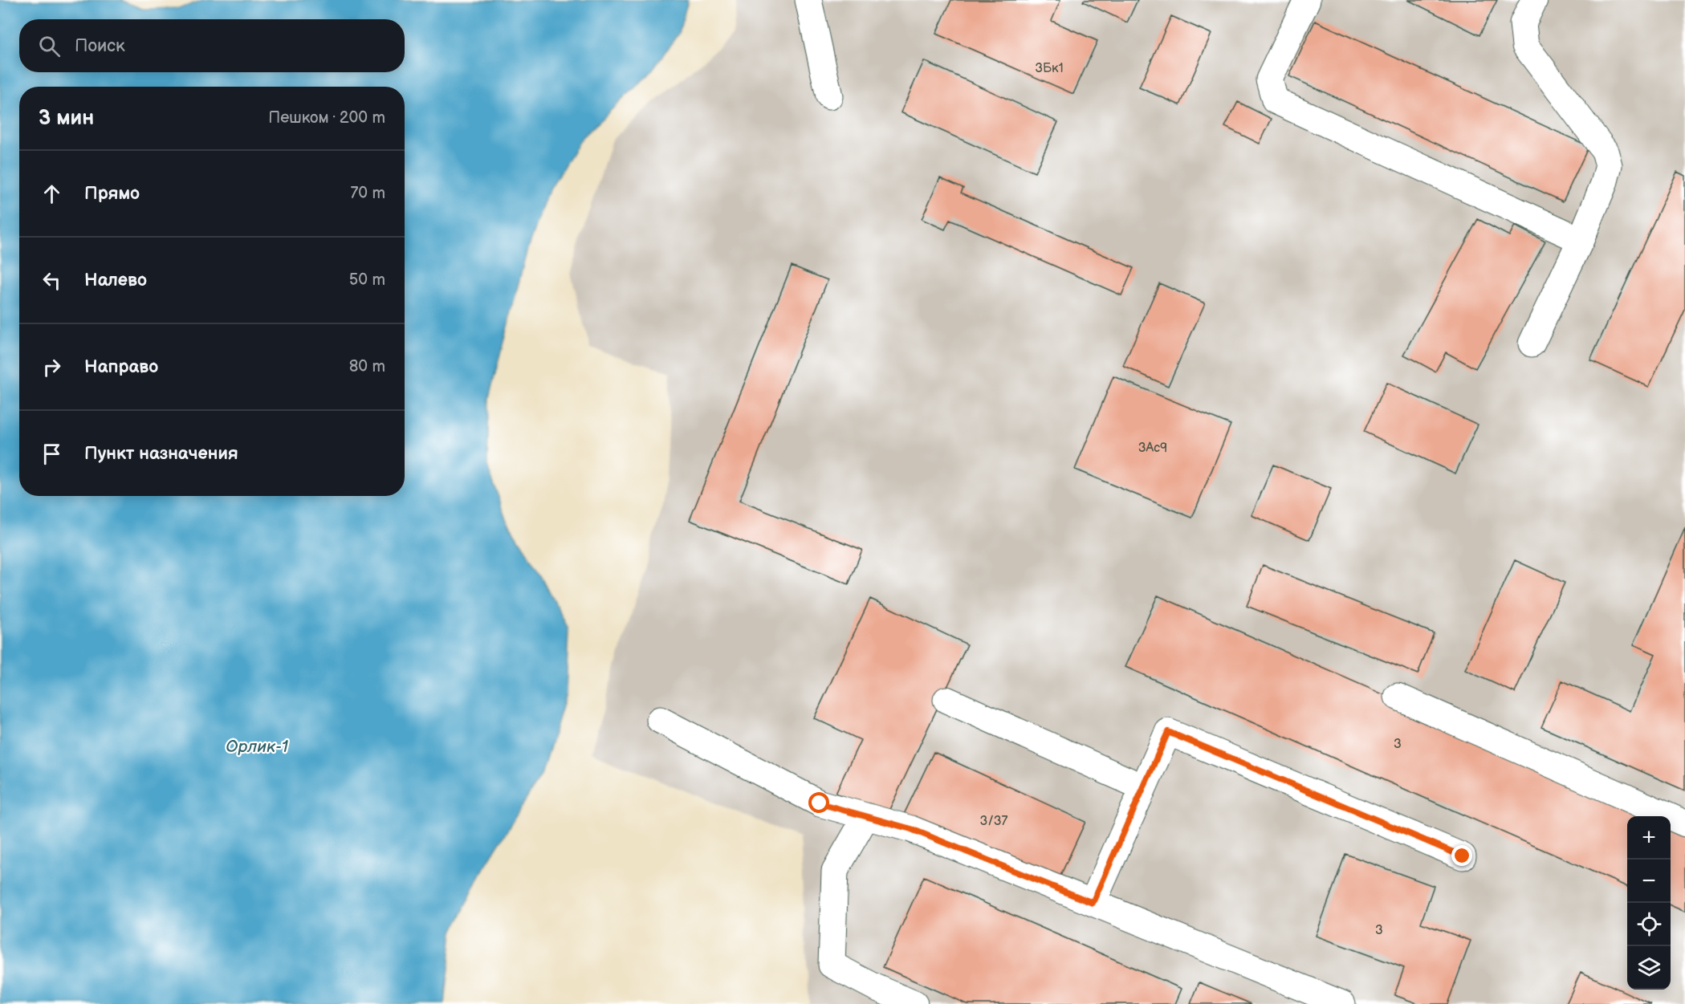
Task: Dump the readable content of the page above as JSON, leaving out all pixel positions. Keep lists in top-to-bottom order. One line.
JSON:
{"water":["Орлик-1"],"house_numbers":["3Бк1","3Ас9","3","3/37","3"],"page":{"search":"Поиск","heading":["3 мин","Пешком · 200 m"],"list":[["Прямо","70 m"],["Налево","50 m"],["Направо","80 m"],"Пункт назначения"],"map_buttons":["+","−"]}}
